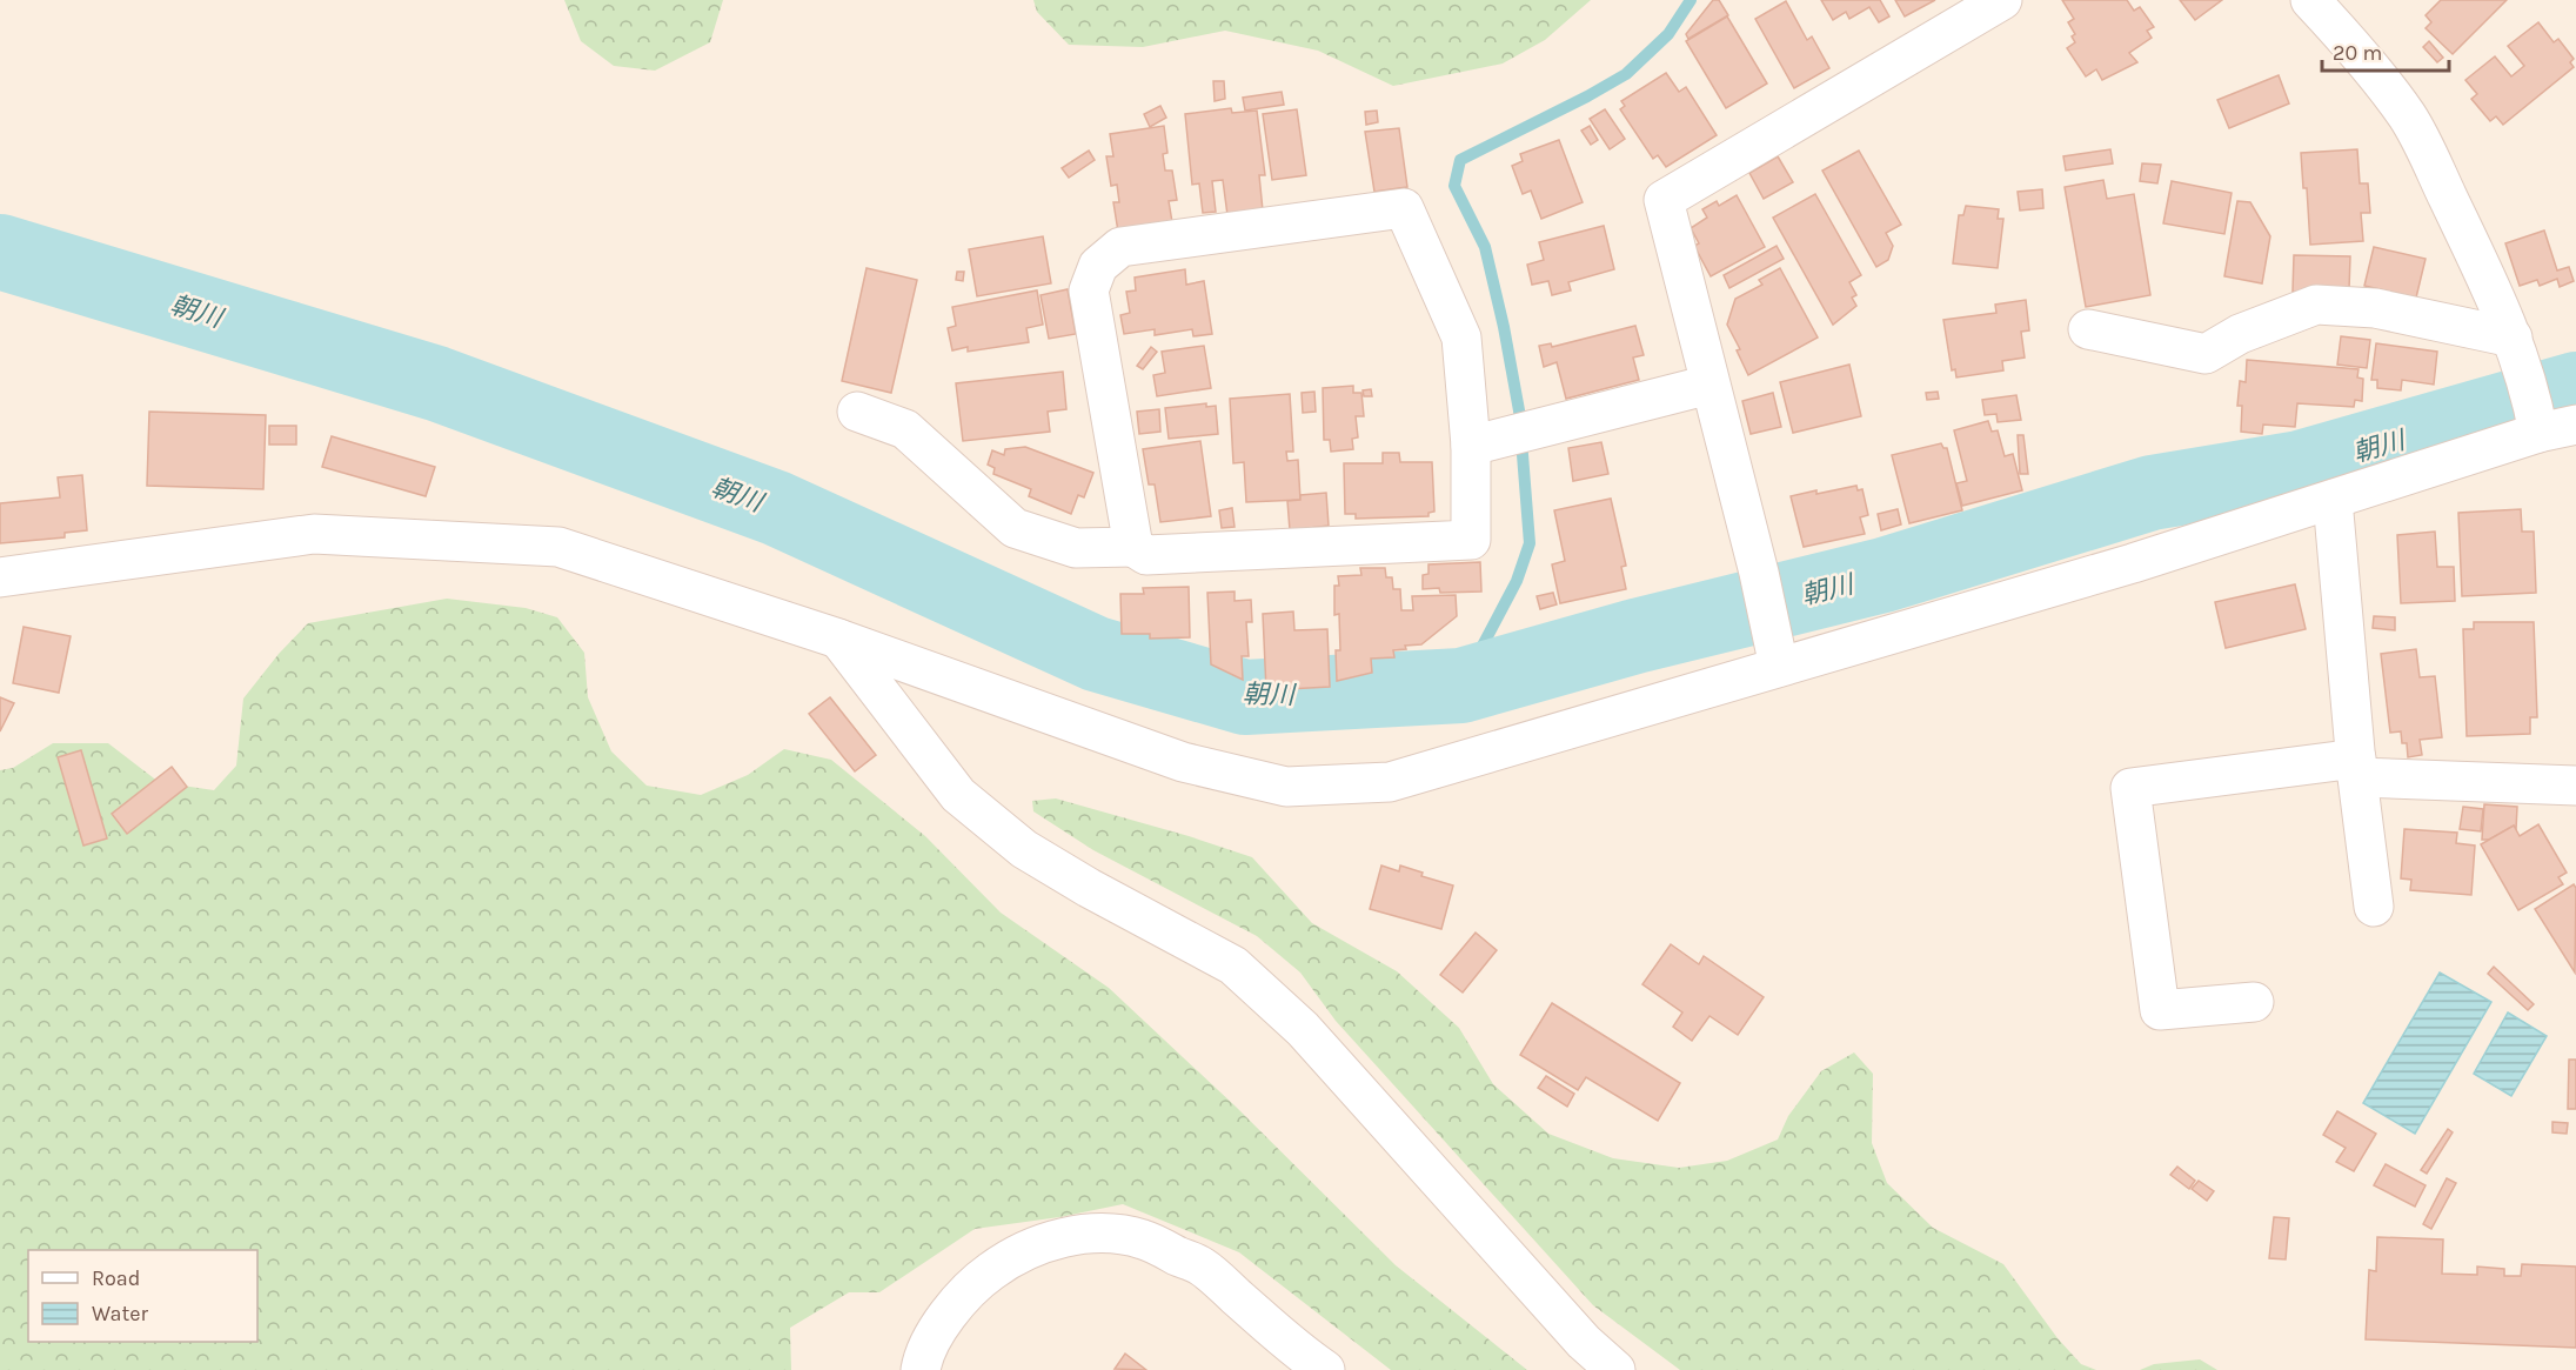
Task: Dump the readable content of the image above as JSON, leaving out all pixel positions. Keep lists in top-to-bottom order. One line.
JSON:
{"water":["朝川"],"legend":["Road","Water"],"scale_bar":"20 m"}
